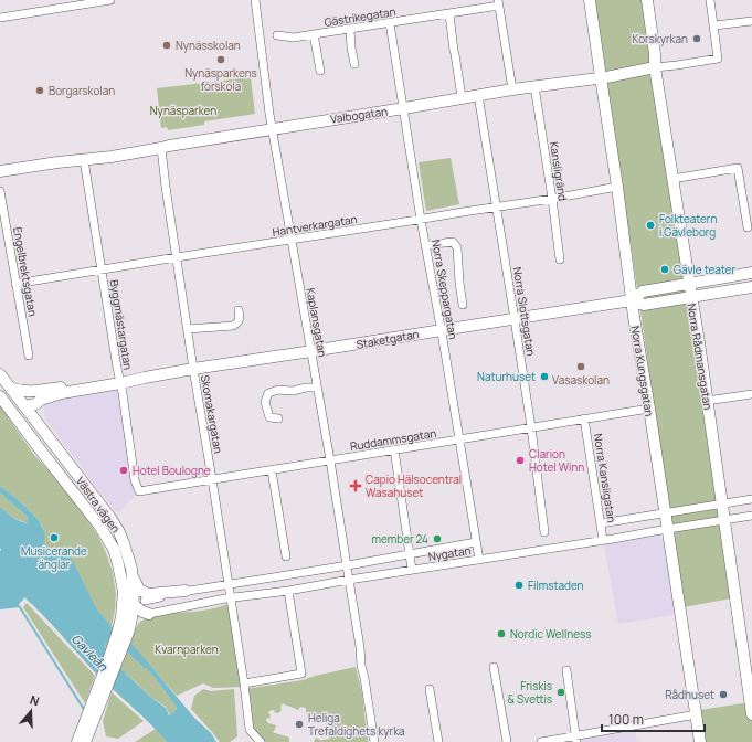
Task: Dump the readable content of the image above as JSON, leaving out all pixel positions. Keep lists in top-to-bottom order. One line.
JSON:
{"streets":{"street":["Gästrikegatan","Valbogatan","Kansligränd","Hantverkargatan","Engelbrektsgatan","Norra Skeppargatan","Norra Slottsgatan","Kaplansgatan","Byggmästargatan","Staketgatan","Norra Rådmansgatan","Norra Kungsgatan","Skomakargatan","Ruddammsgatan","Norra Kansligatan","Västra vägen","Nygatan"]},"crossings":[["Gästrikegatan","Norra Skeppargatan"],["Valbogatan","Kansligränd"],["Valbogatan","Norra Skeppargatan"],["Valbogatan","Norra Slottsgatan"],["Valbogatan","Kaplansgatan"],["Valbogatan","Byggmästargatan"],["Valbogatan","Norra Rådmansgatan"],["Valbogatan","Norra Kungsgatan"],["Valbogatan","Skomakargatan"],["Kansligränd","Hantverkargatan"],["Hantverkargatan","Engelbrektsgatan"],["Hantverkargatan","Norra Skeppargatan"],["Hantverkargatan","Norra Slottsgatan"],["Hantverkargatan","Kaplansgatan"],["Hantverkargatan","Byggmästargatan"],["Hantverkargatan","Norra Kungsgatan"],["Hantverkargatan","Skomakargatan"],["Norra Skeppargatan","Staketgatan"],["Norra Skeppargatan","Ruddammsgatan"],["Norra Skeppargatan","Nygatan"],["Norra Slottsgatan","Staketgatan"],["Norra Slottsgatan","Ruddammsgatan"],["Kaplansgatan","Staketgatan"],["Kaplansgatan","Ruddammsgatan"],["Kaplansgatan","Nygatan"],["Byggmästargatan","Staketgatan"],["Byggmästargatan","Ruddammsgatan"],["Staketgatan","Norra Rådmansgatan"],["Staketgatan","Norra Kungsgatan"],["Staketgatan","Skomakargatan"],["Staketgatan","Västra vägen"],["Norra Rådmansgatan","Nygatan"],["Norra Kungsgatan","Ruddammsgatan"],["Norra Kungsgatan","Nygatan"],["Skomakargatan","Ruddammsgatan"],["Skomakargatan","Nygatan"],["Ruddammsgatan","Norra Kansligatan"],["Norra Kansligatan","Nygatan"]],"water":["Gavleån"],"parks":["Nynäsparken","Kvarnparken"],"places":{"other":["Korskyrkan","Nynässkolan","Nynäsparkens förskola","Borgarskolan","Folkteatern i Gävleborg","Gävle teater","Vasaskolan","Naturhuset","Clarion Hotel Winn","Hotel Boulogne","Musicerande änglar","member 24","Filmstaden","Nordic Wellness","Friskis & Svettis","Rådhuset","Heliga Trefaldighets kyrka"],"health":["Capio Hälsocentral Wasahuset"]},"scale_bar":"100 m","north":"top"}
